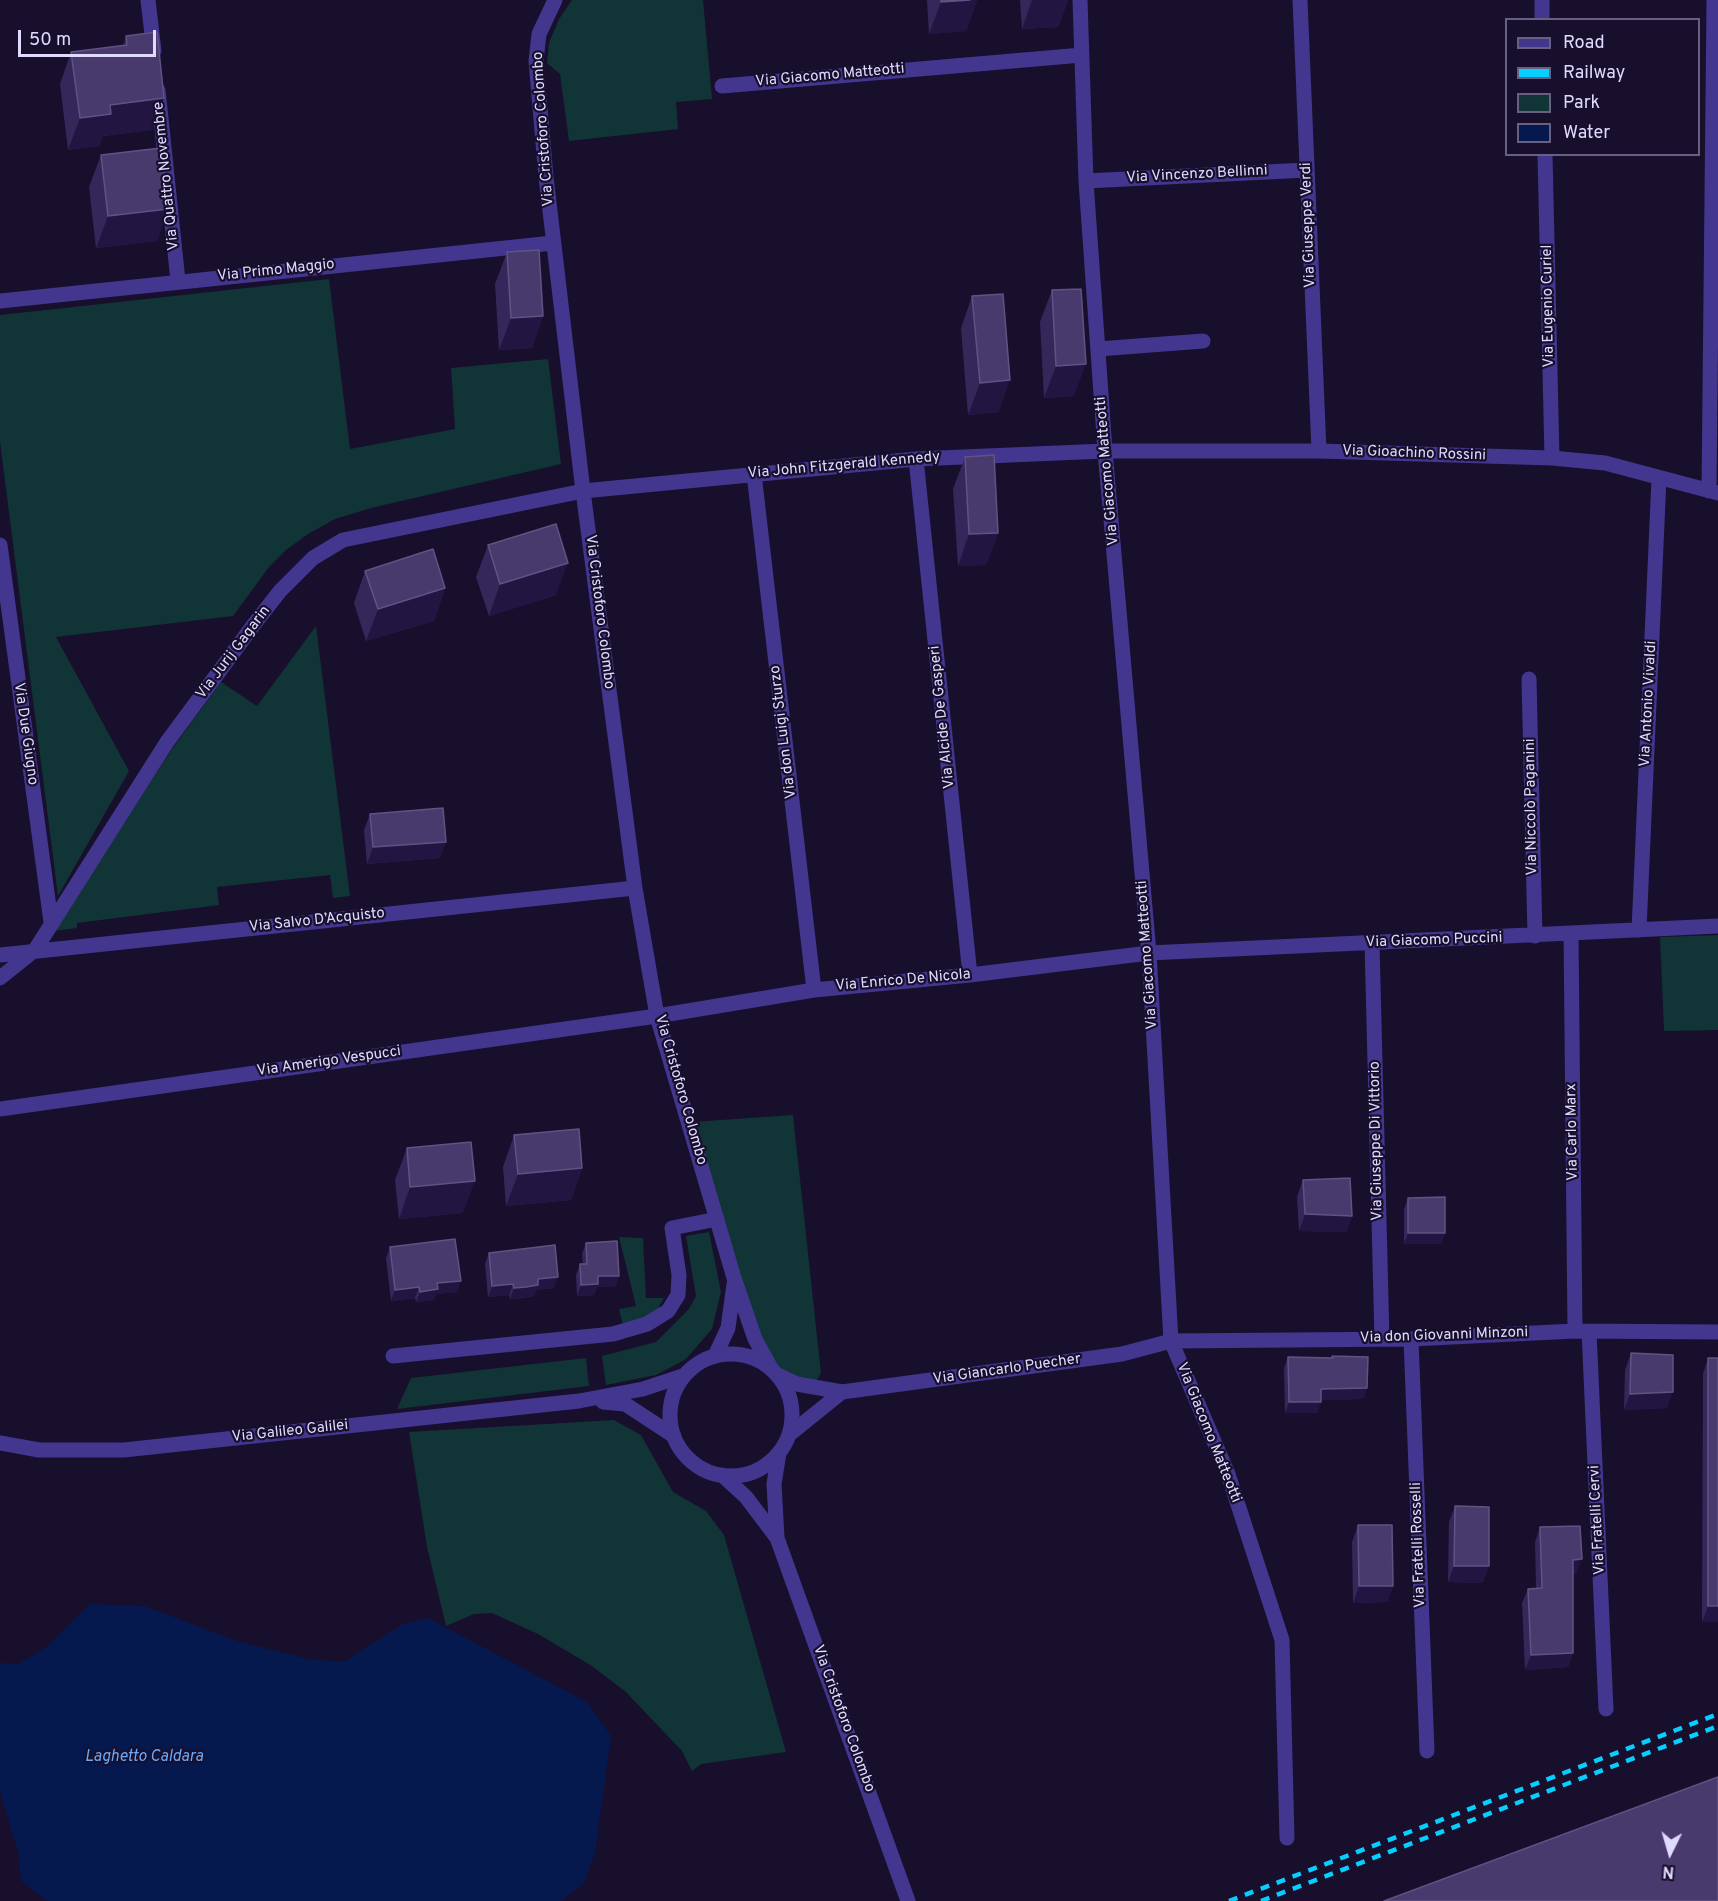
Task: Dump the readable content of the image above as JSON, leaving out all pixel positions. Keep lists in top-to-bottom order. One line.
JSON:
{"streets":{"street":["Via Giacomo Matteotti","Via Cristoforo Colombo","Via Vincenzo Bellinni","Via Quattro Novembre","Via Giuseppe Verdi","Via Primo Maggio","Via Eugenio Curiel","Via Gioachino Rossini","Via John Fitzgerald Kennedy","Via Jurij Gagarin","Via Antonio Vivaldi","Via Alcide De Gasperi","Via don Luigi Sturzo","Via Due Giugno","Via Niccolò Paganini","Via Salvo D’Acquisto","Via Giacomo Puccini","Via Enrico De Nicola","Via Amerigo Vespucci","Via Carlo Marx","Via Giuseppe Di Vittorio","Via don Giovanni Minzoni","Via Giancarlo Puecher","Via Galileo Galilei","Via Fratelli Cervi","Via Fratelli Rosselli"]},"crossings":[["Via Giacomo Matteotti","Via Vincenzo Bellinni"],["Via Giacomo Matteotti","Via Gioachino Rossini"],["Via Giacomo Matteotti","Via John Fitzgerald Kennedy"],["Via Giacomo Matteotti","Via Giacomo Puccini"],["Via Giacomo Matteotti","Via Enrico De Nicola"],["Via Giacomo Matteotti","Via don Giovanni Minzoni"],["Via Giacomo Matteotti","Via Giancarlo Puecher"],["Via Cristoforo Colombo","Via Primo Maggio"],["Via Cristoforo Colombo","Via John Fitzgerald Kennedy"],["Via Cristoforo Colombo","Via Jurij Gagarin"],["Via Cristoforo Colombo","Via Salvo D’Acquisto"],["Via Cristoforo Colombo","Via Enrico De Nicola"],["Via Cristoforo Colombo","Via Amerigo Vespucci"],["Via Cristoforo Colombo","Via Giancarlo Puecher"],["Via Cristoforo Colombo","Via Galileo Galilei"],["Via Vincenzo Bellinni","Via Giuseppe Verdi"],["Via Quattro Novembre","Via Primo Maggio"],["Via Giuseppe Verdi","Via Gioachino Rossini"],["Via Eugenio Curiel","Via Gioachino Rossini"],["Via Gioachino Rossini","Via John Fitzgerald Kennedy"],["Via Gioachino Rossini","Via Antonio Vivaldi"],["Via John Fitzgerald Kennedy","Via Jurij Gagarin"],["Via John Fitzgerald Kennedy","Via Alcide De Gasperi"],["Via John Fitzgerald Kennedy","Via don Luigi Sturzo"],["Via Jurij Gagarin","Via Due Giugno"],["Via Jurij Gagarin","Via Salvo D’Acquisto"],["Via Antonio Vivaldi","Via Giacomo Puccini"],["Via Alcide De Gasperi","Via Enrico De Nicola"],["Via don Luigi Sturzo","Via Enrico De Nicola"],["Via Niccolò Paganini","Via Giacomo Puccini"],["Via Giacomo Puccini","Via Enrico De Nicola"],["Via Giacomo Puccini","Via Carlo Marx"],["Via Giacomo Puccini","Via Giuseppe Di Vittorio"],["Via Enrico De Nicola","Via Amerigo Vespucci"],["Via Carlo Marx","Via don Giovanni Minzoni"],["Via Carlo Marx","Via Fratelli Cervi"],["Via Giuseppe Di Vittorio","Via don Giovanni Minzoni"],["Via don Giovanni Minzoni","Via Giancarlo Puecher"],["Via don Giovanni Minzoni","Via Fratelli Cervi"],["Via don Giovanni Minzoni","Via Fratelli Rosselli"],["Via Giancarlo Puecher","Via Galileo Galilei"]],"water":["Laghetto Caldara"],"legend":["Road","Railway","Park","Water"],"scale_bar":"50 m","north":"bottom"}
